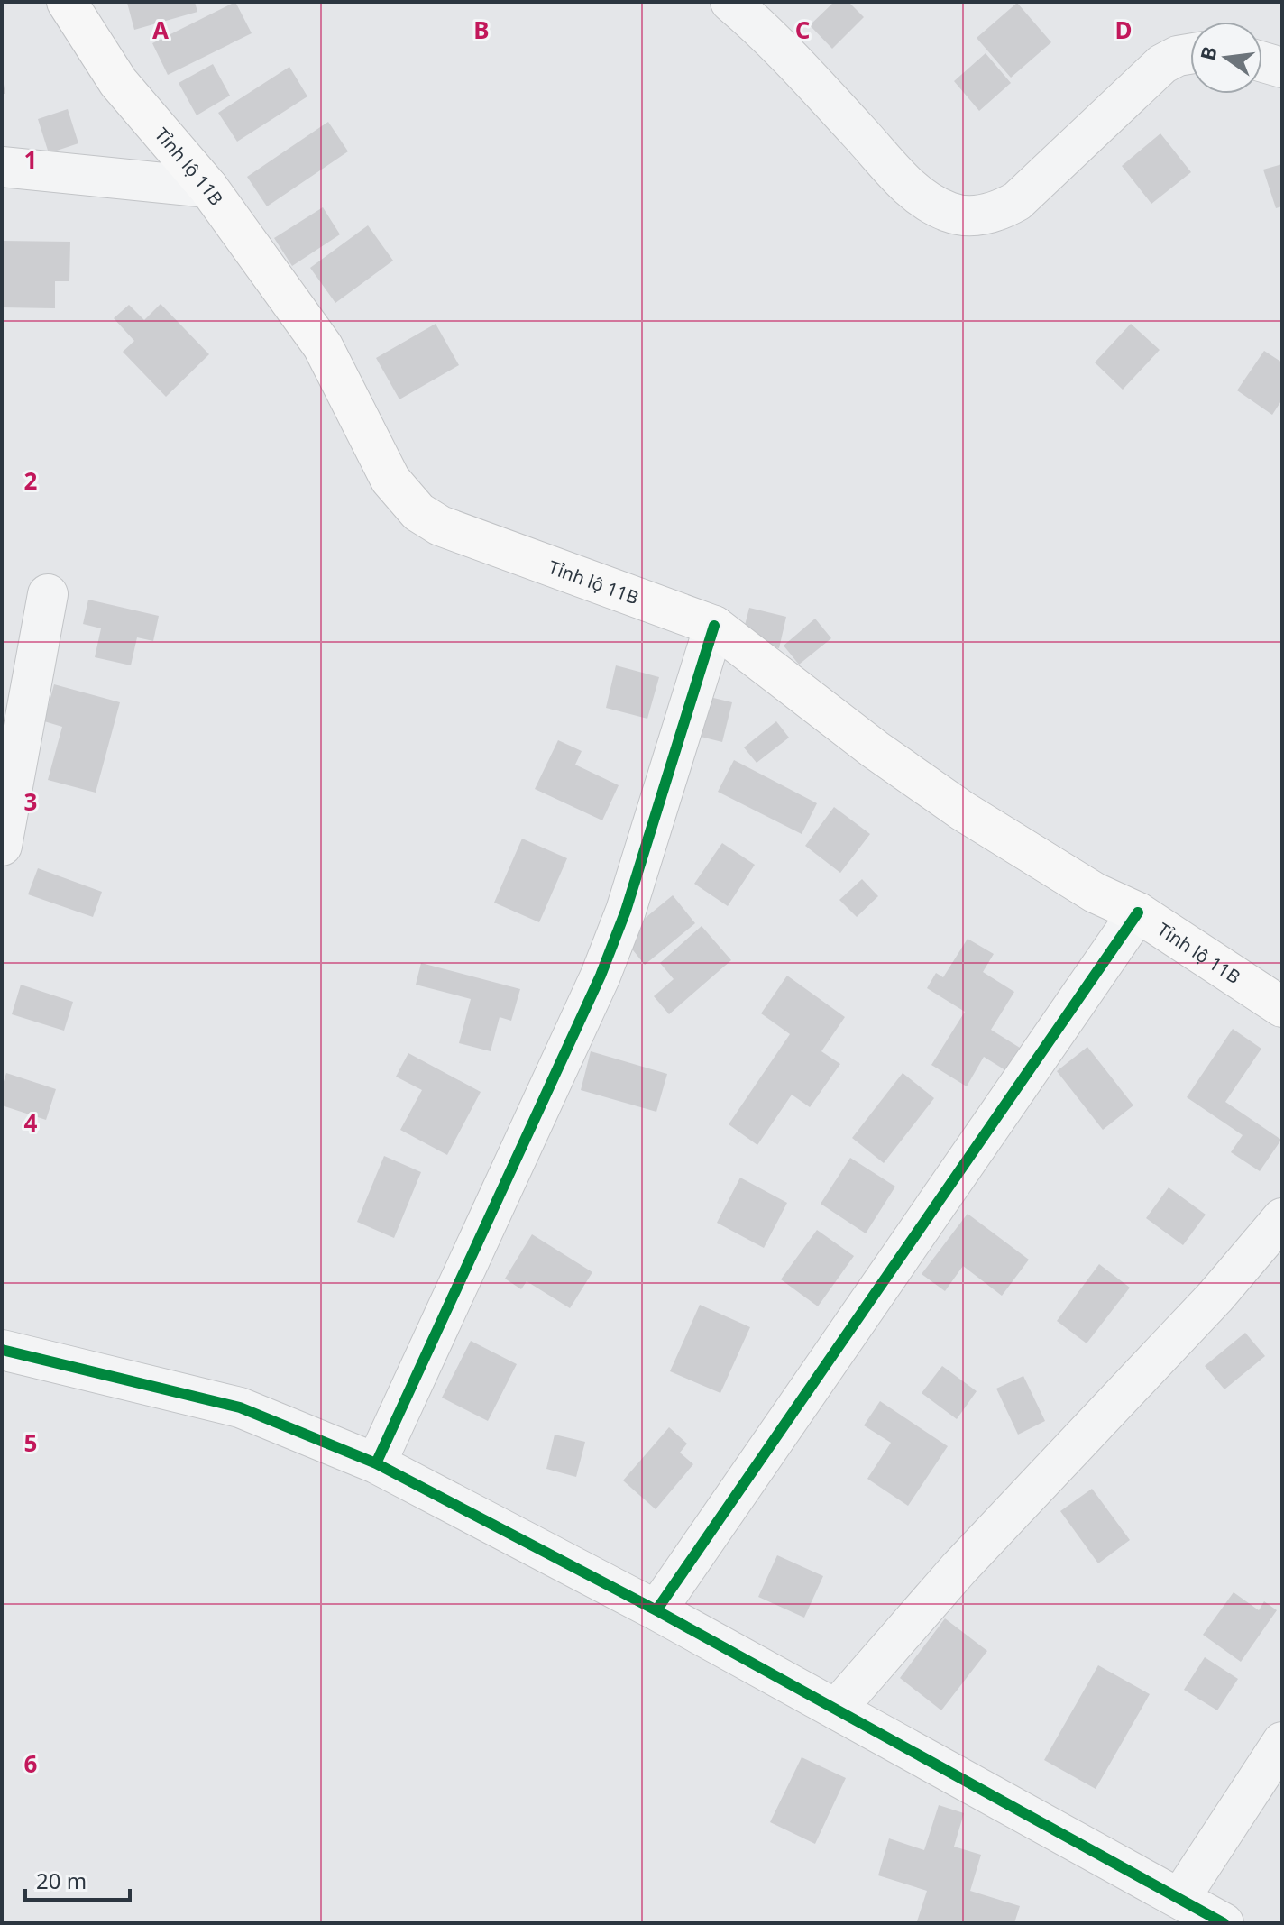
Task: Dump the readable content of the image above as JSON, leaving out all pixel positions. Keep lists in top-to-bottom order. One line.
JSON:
{"streets":{"main road":["Tỉnh lộ 11B"]},"scale_bar":"20 m","north":"left","grid":{"columns":["A","B","C","D"],"rows":["1","2","3","4","5","6"]}}
